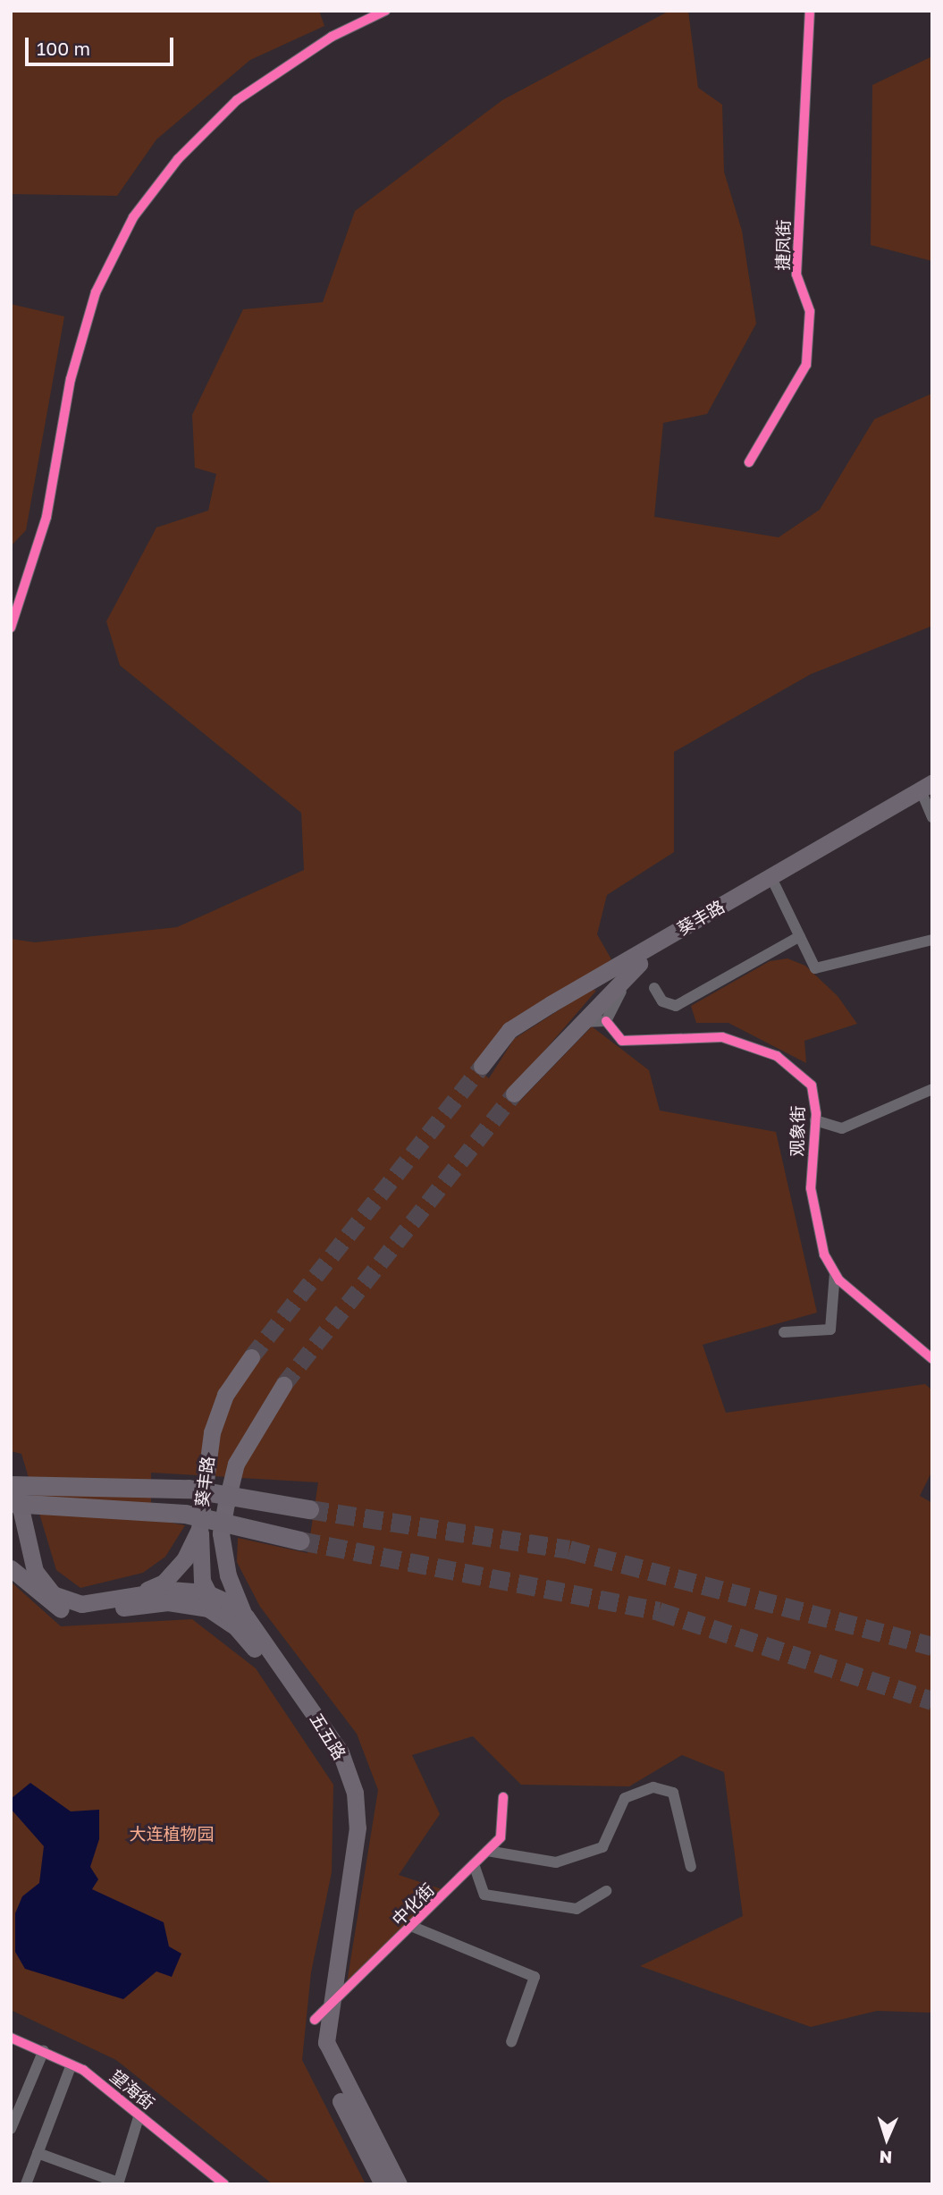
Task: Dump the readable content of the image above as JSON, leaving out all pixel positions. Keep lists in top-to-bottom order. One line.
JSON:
{"streets":{"main road":["葵丰路","五五路"],"street":["捷凤街","观象街","中化街","望海街"]},"crossings":[["葵丰路","五五路"],["五五路","中化街"]],"parks":["大连植物园"],"scale_bar":"100 m","north":"bottom"}
